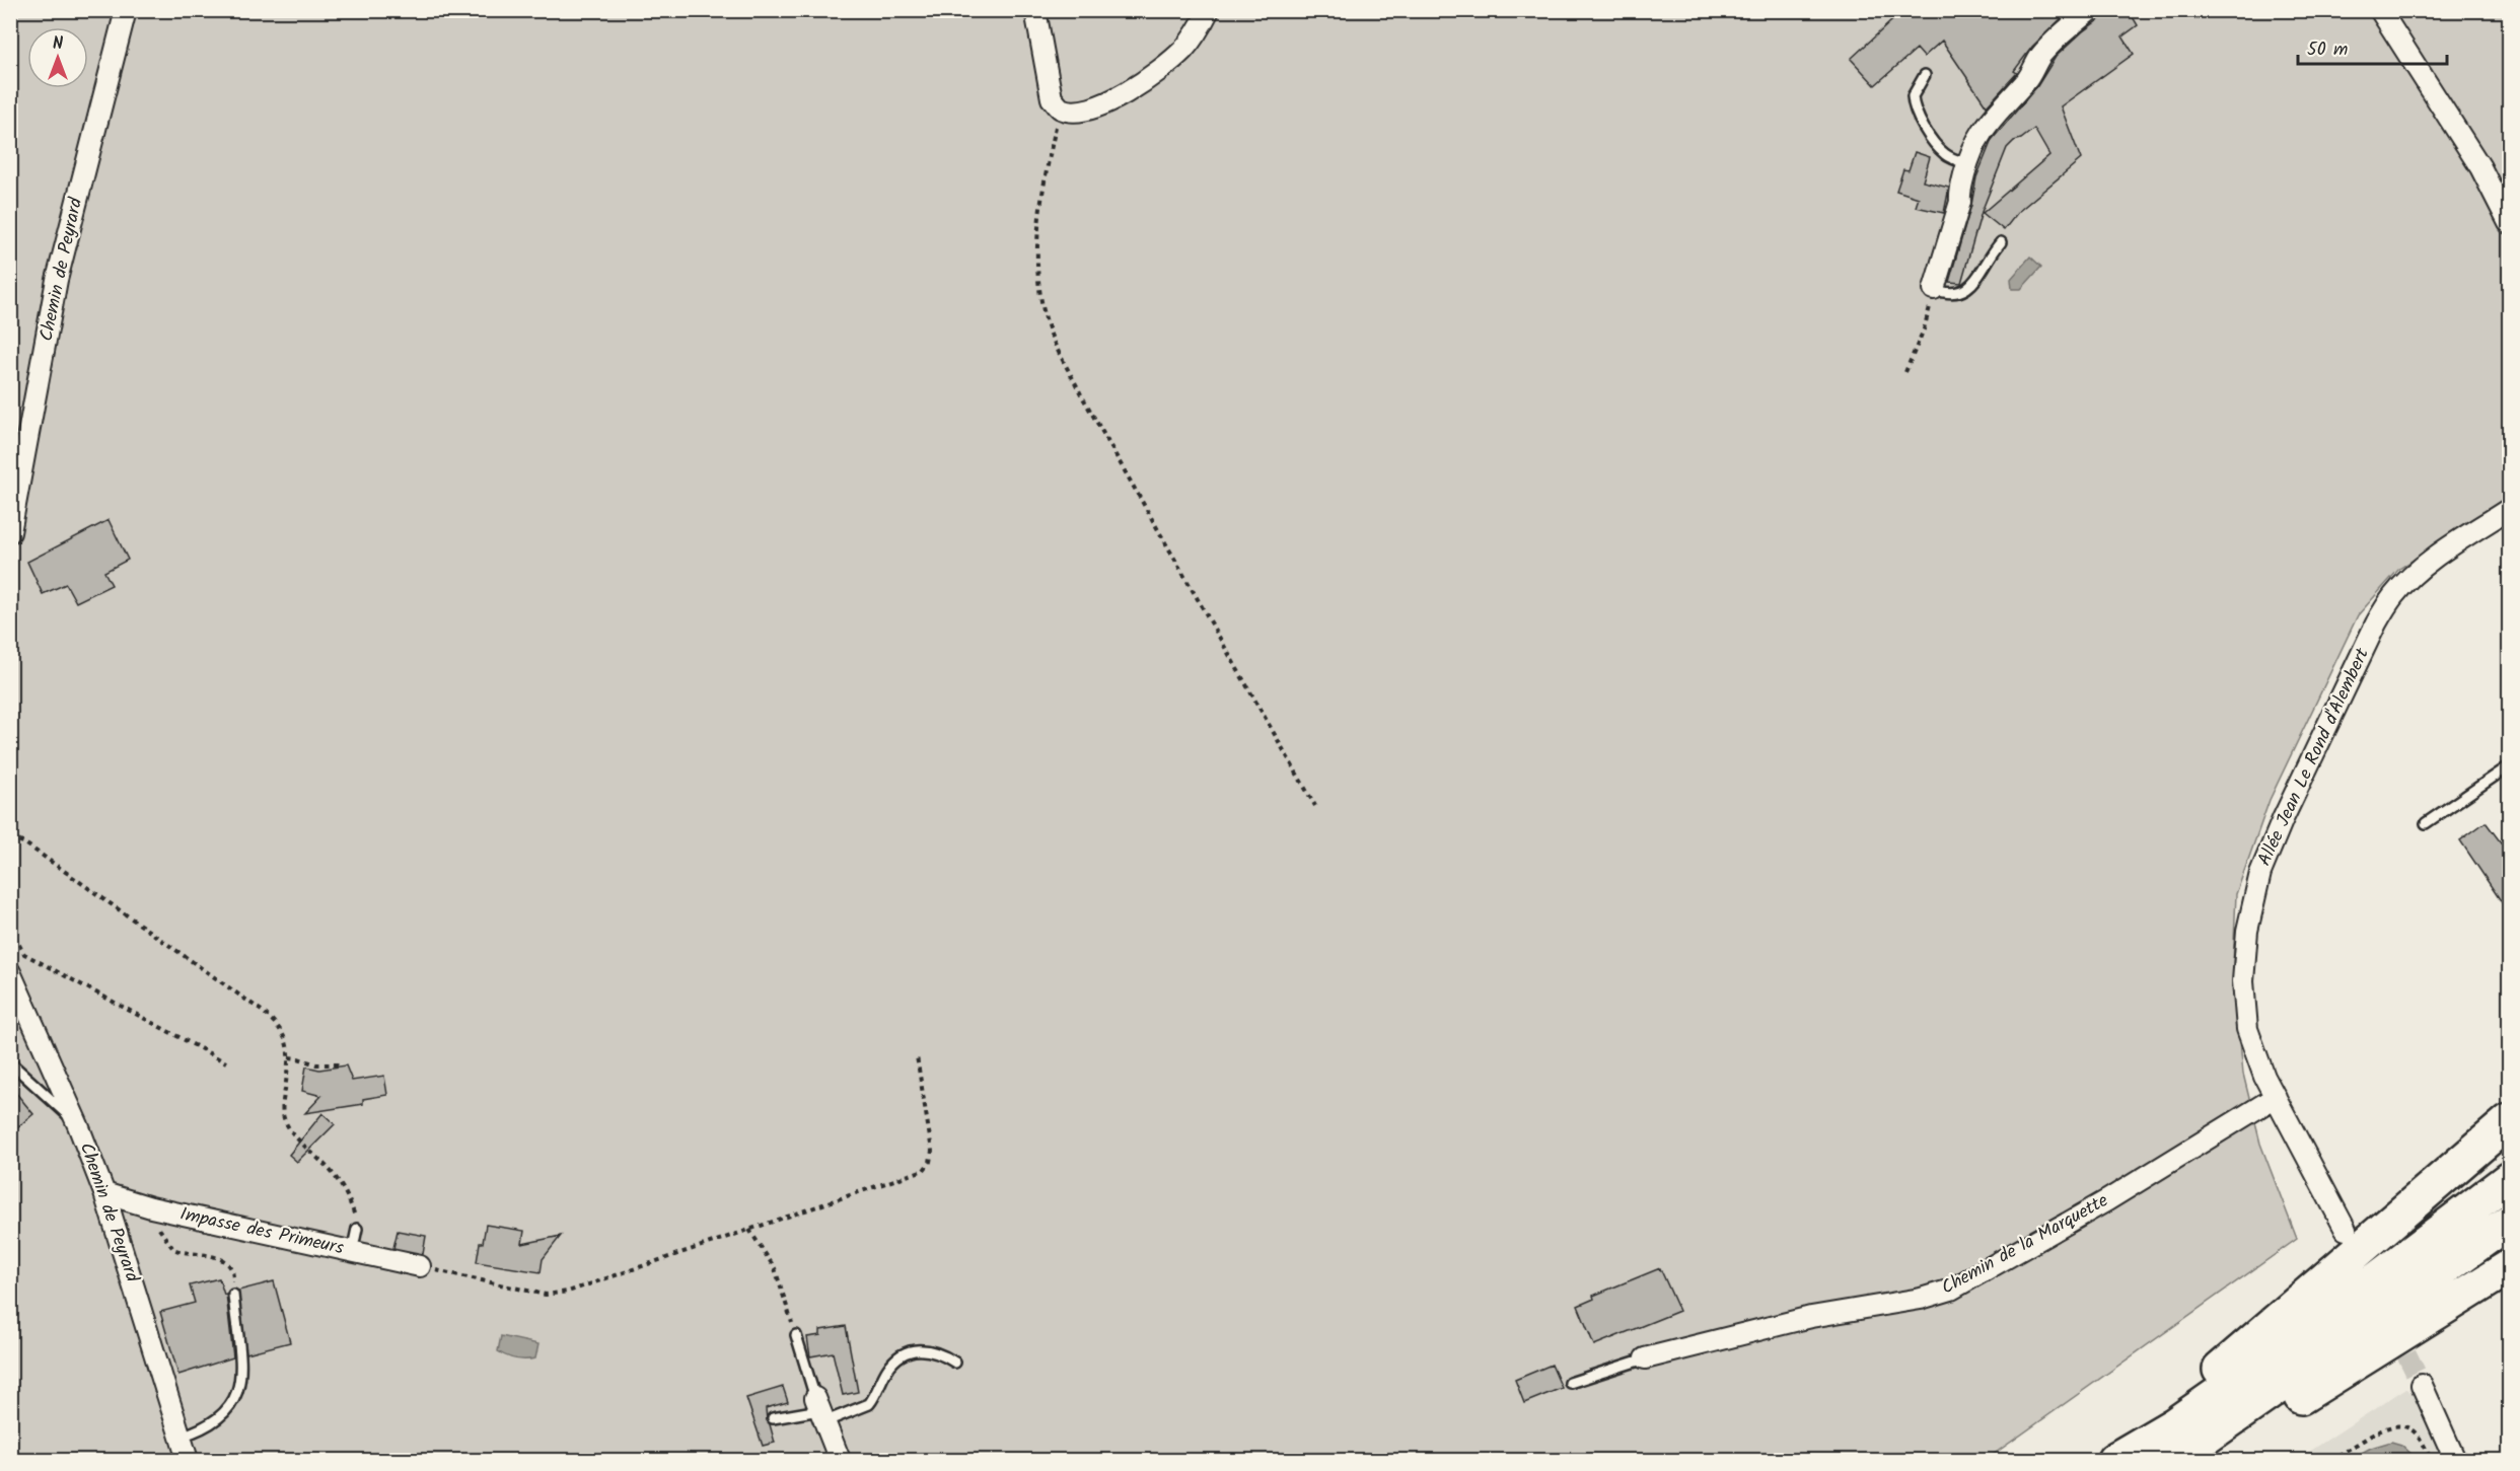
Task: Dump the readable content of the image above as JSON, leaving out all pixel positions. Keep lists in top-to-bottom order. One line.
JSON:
{"streets":{"street":["Chemin de Peyrard","Allée Jean Le Rond d'Alembert","Impasse des Primeurs","Chemin de la Marquette"]},"crossings":[["Chemin de Peyrard","Impasse des Primeurs"],["Allée Jean Le Rond d'Alembert","Chemin de la Marquette"]],"scale_bar":"50 m","north":"top"}
